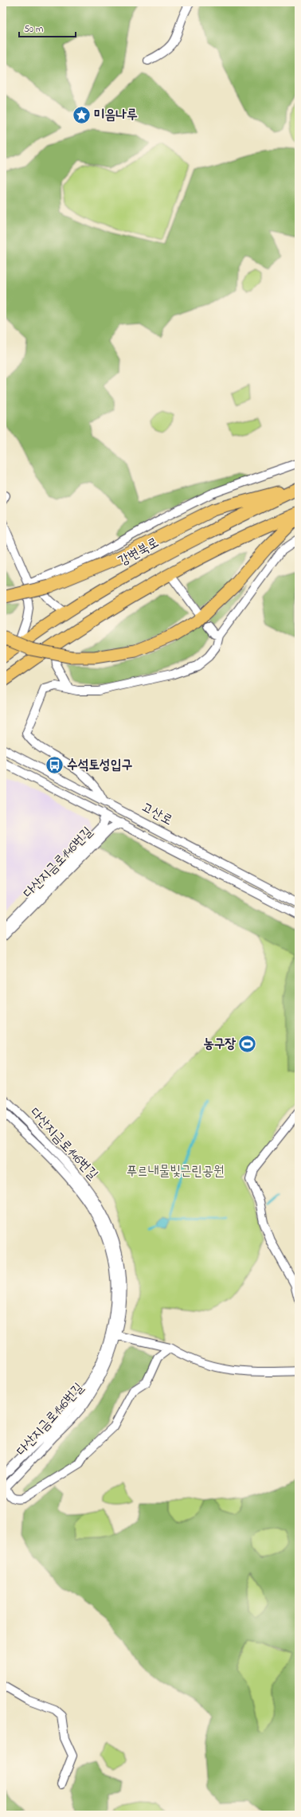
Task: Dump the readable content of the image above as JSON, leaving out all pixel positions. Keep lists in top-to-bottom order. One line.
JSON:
{"streets":{"highway":["강변북로"],"street":["고산로","다산지금로146번길"]},"crossings":[["고산로","다산지금로146번길"]],"parks":["푸르내물빛근린공원"],"places":{"place":["미음나루"],"bus stop":["수석토성입구"],"sports":["농구장"]},"scale_bar":"50 m"}
